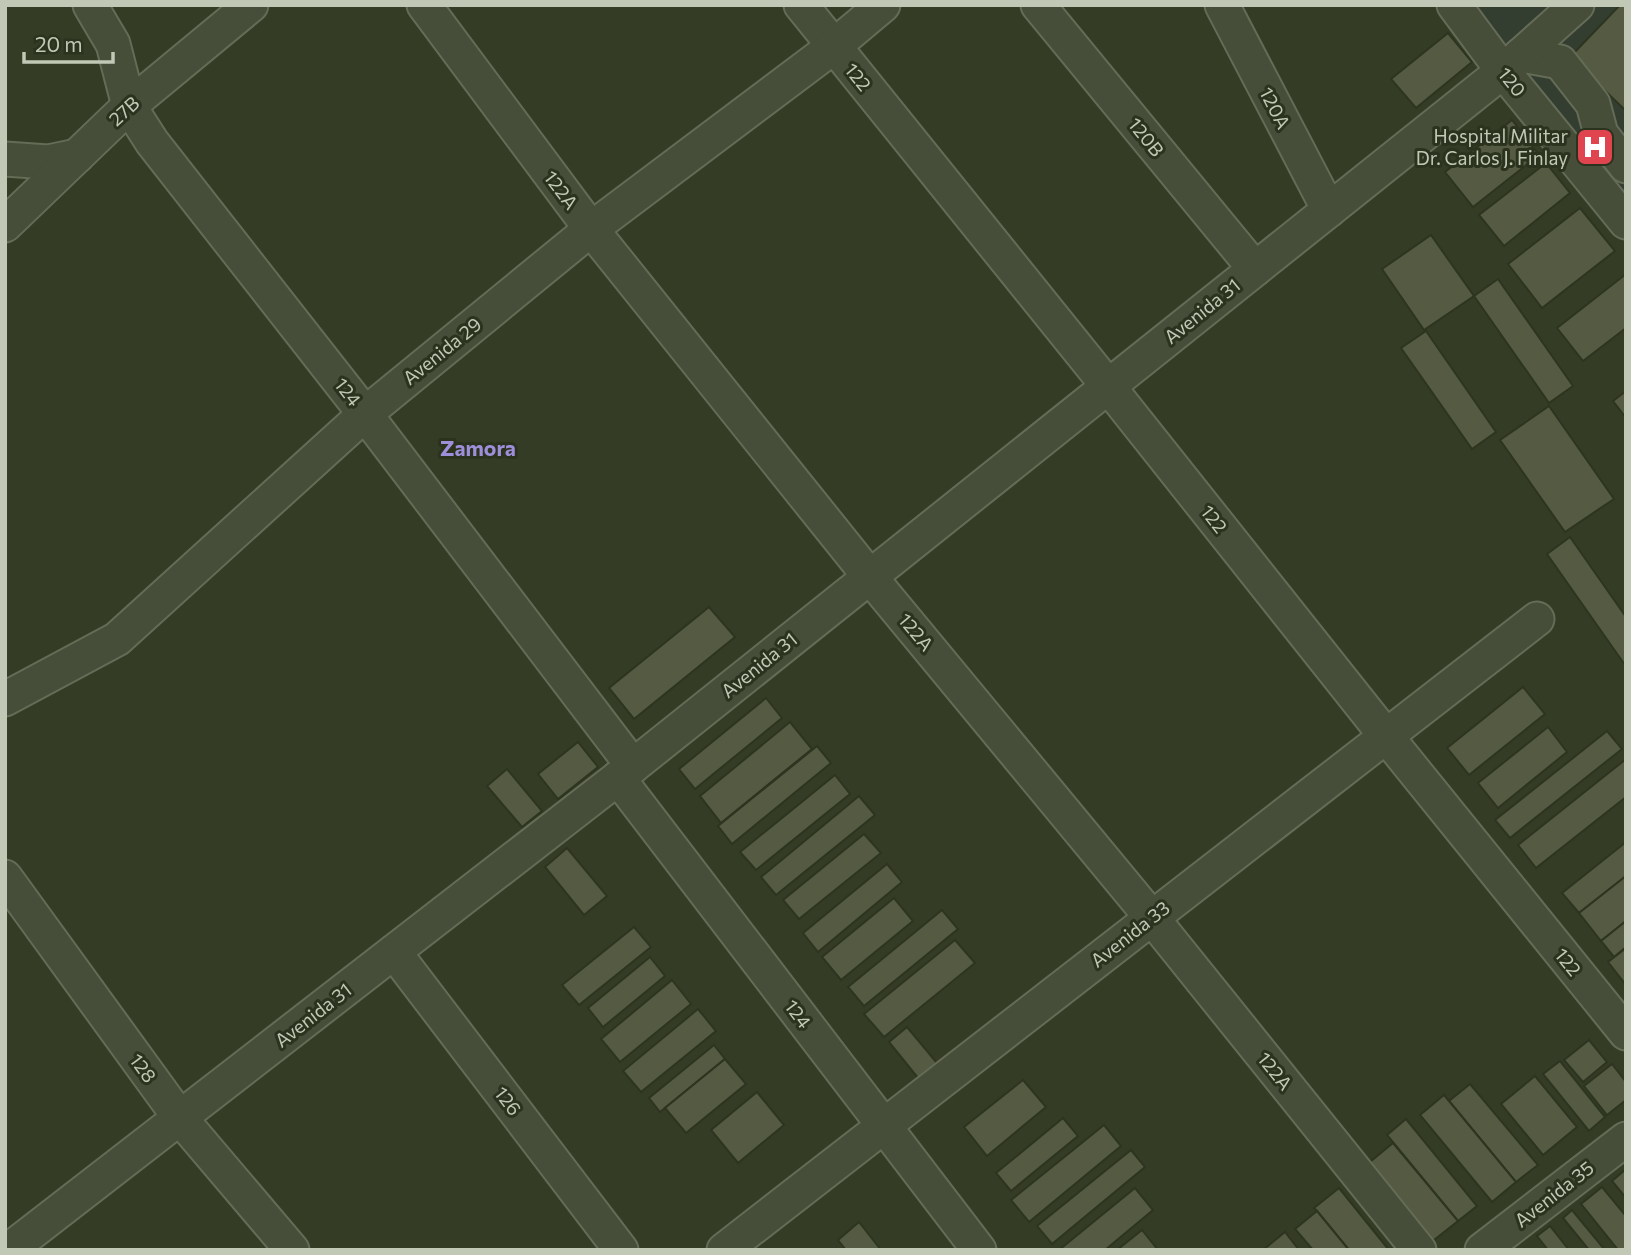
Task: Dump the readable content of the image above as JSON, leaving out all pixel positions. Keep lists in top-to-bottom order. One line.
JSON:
{"streets":{"street":["122","120","120A","27B","120B","122A","Avenida 31","Avenida 29","124","Avenida 33","128","126","Avenida 35"]},"crossings":[["122","Avenida 31"],["122","Avenida 29"],["122","Avenida 33"],["120","Avenida 31"],["120A","Avenida 31"],["27B","124"],["120B","Avenida 31"],["122A","Avenida 31"],["122A","Avenida 29"],["122A","Avenida 33"],["Avenida 31","124"],["Avenida 31","128"],["Avenida 31","126"],["Avenida 29","124"],["124","Avenida 33"]],"districts":["Zamora"],"places":{"hospital":["Hospital Militar Dr. Carlos J. Finlay"]},"scale_bar":"20 m"}
